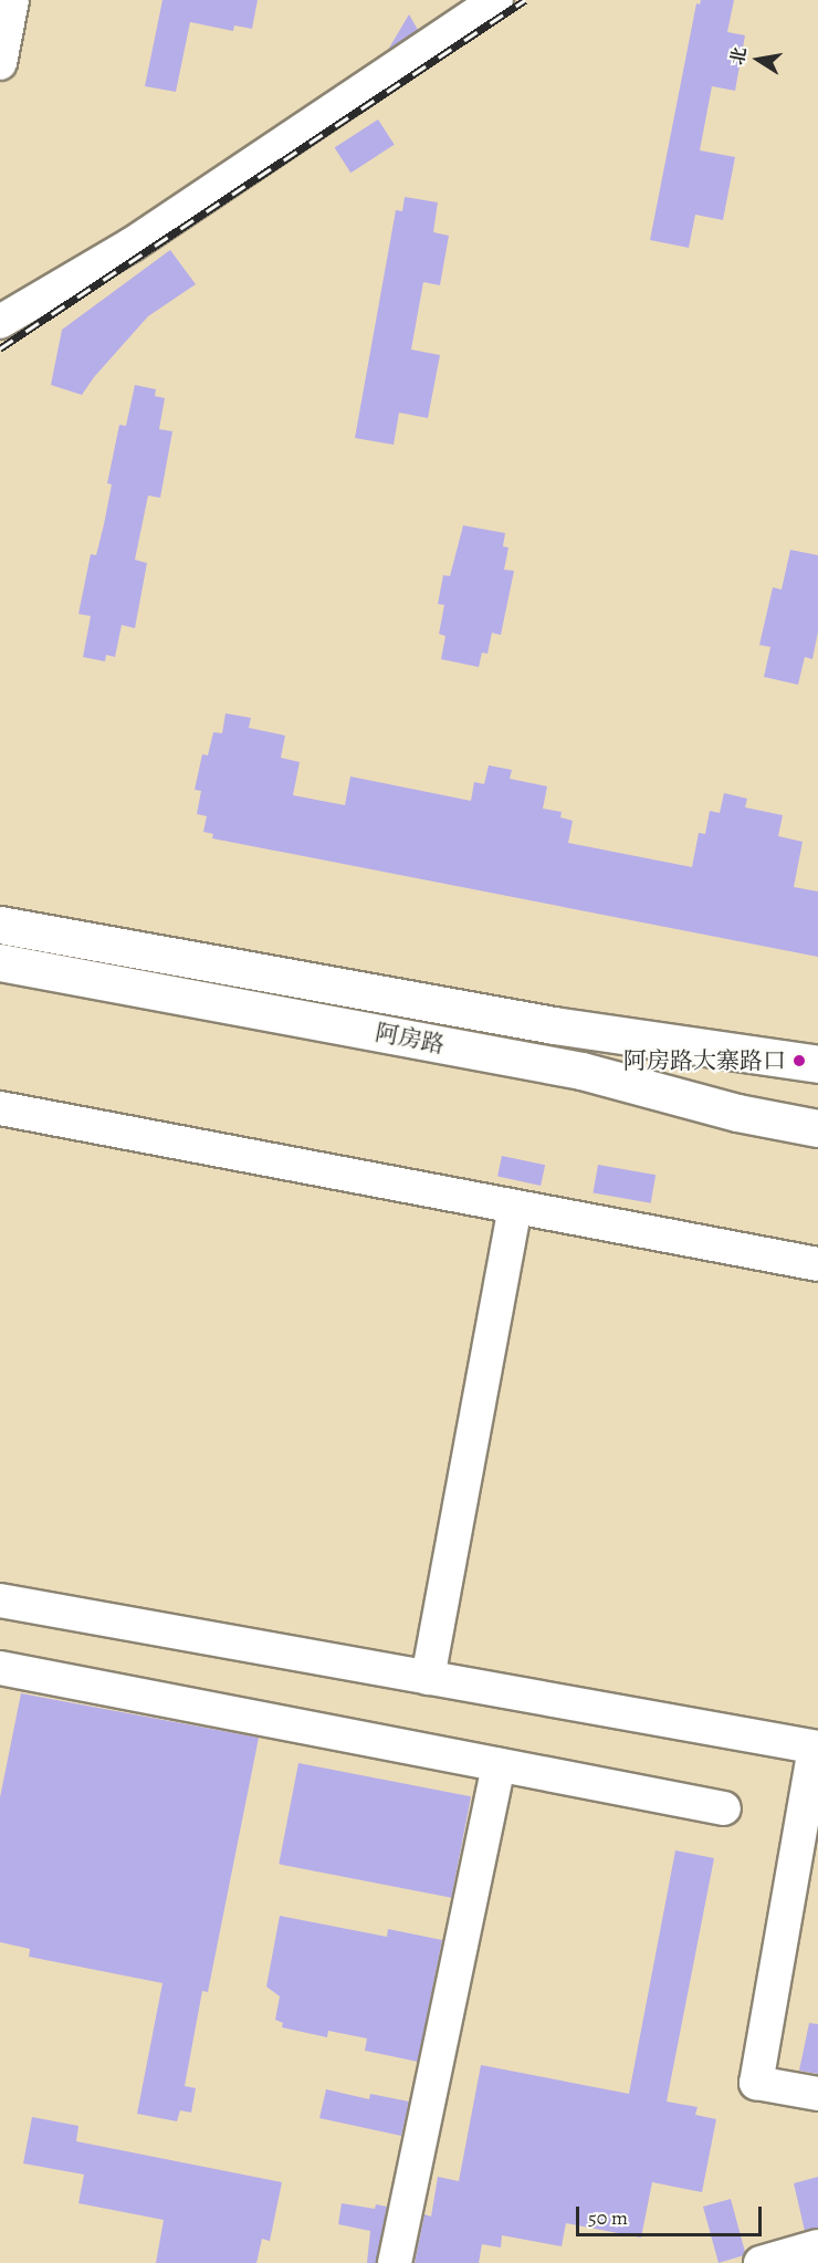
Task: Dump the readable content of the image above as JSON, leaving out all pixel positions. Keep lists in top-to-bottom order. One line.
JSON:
{"streets":{"main road":["阿房路"]},"places":["阿房路大寨路口"],"scale_bar":"50 m","north":"left"}
